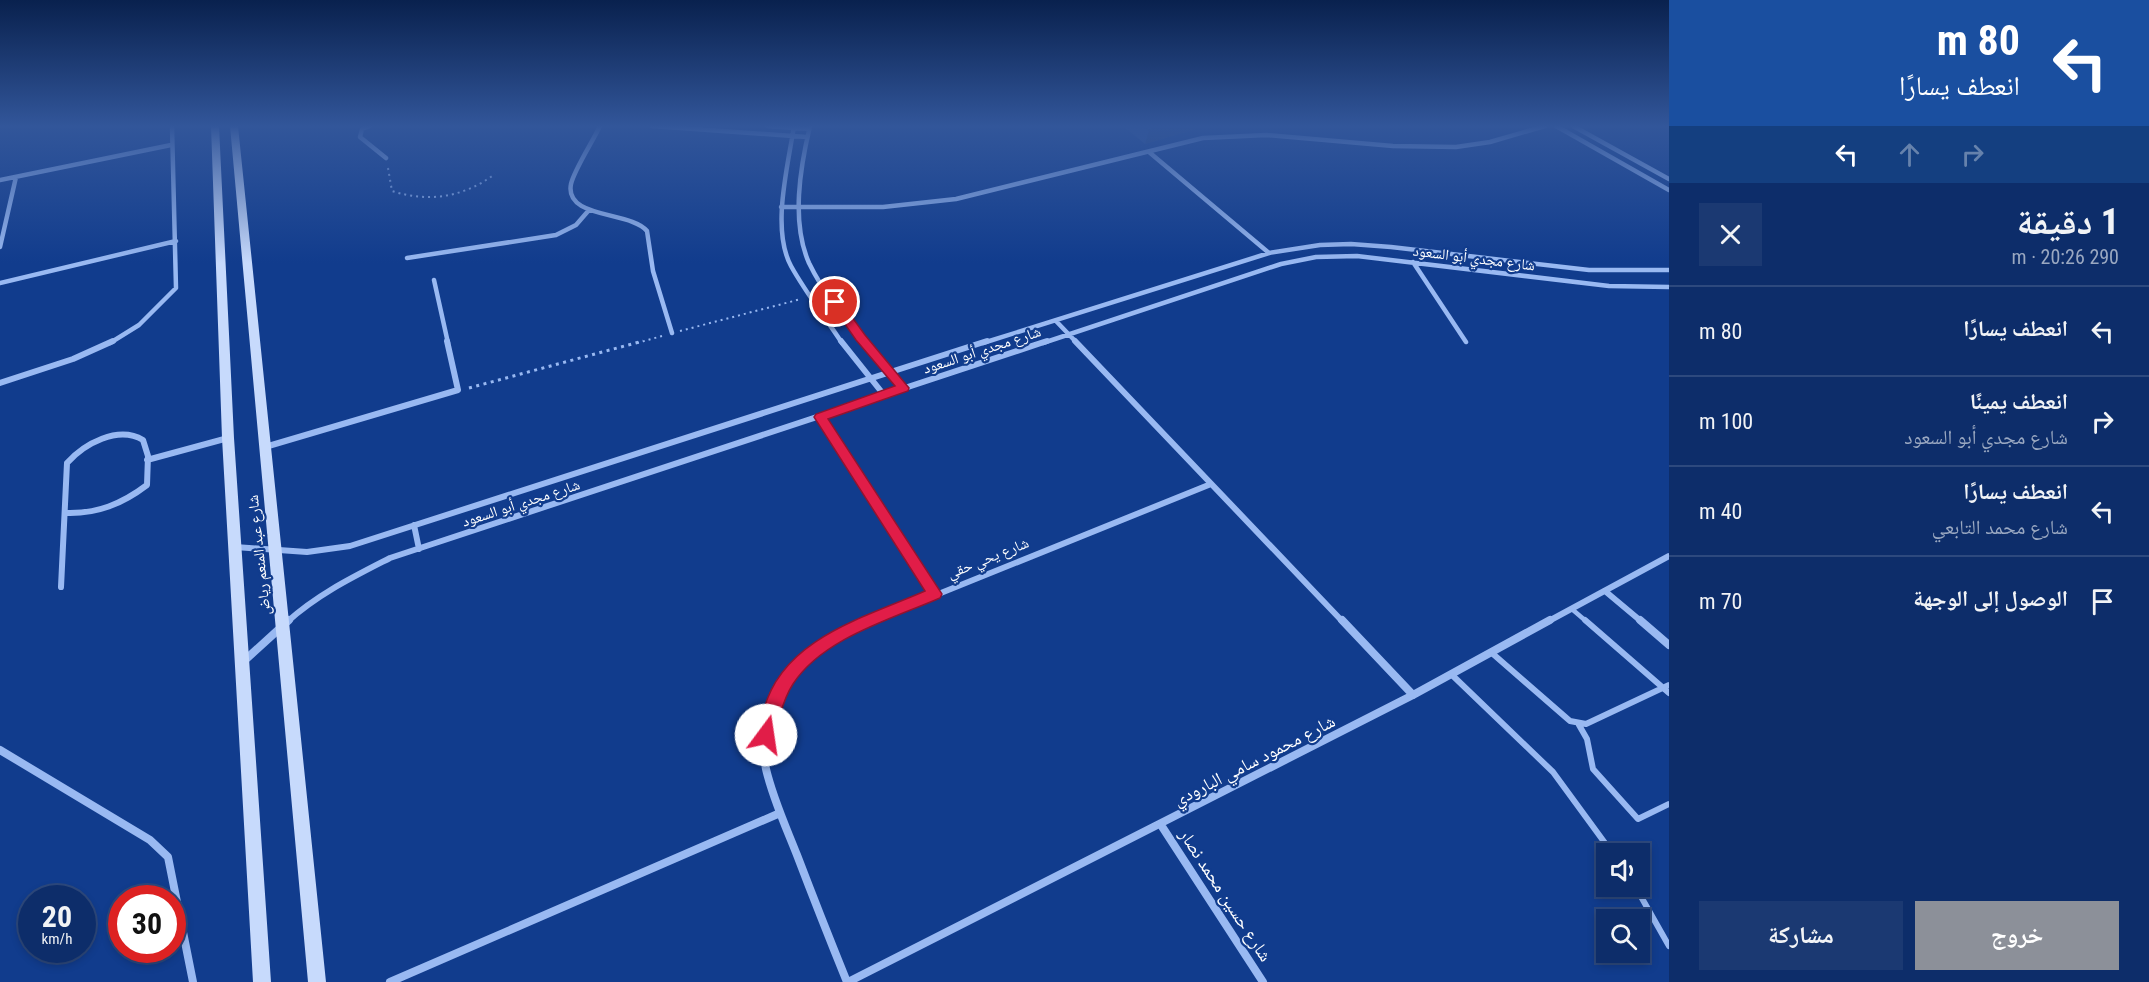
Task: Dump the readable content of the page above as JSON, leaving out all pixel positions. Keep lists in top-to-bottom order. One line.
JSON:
{"streets":{"street":["شارع مجدي أبو السعود","شارع عبد المنعم رياض","شارع يحي حقي","شارع محمود سامي البارودي","شارع حسين محمد نصار"]},"crossings":[["شارع مجدي أبو السعود","شارع عبد المنعم رياض"],["شارع يحي حقي","شارع محمود سامي البارودي"],["شارع محمود سامي البارودي","شارع حسين محمد نصار"]],"page":{"turn":["80 m","انعطف يسارًا"],"heading":["1 دقيقة","290 m · 20:26"],"list":[{"name":"انعطف يسارًا","value":"80 m"},{"name":"انعطف يمينًا","note":"شارع مجدي أبو السعود","value":"100 m"},{"name":"انعطف يسارًا","note":"شارع محمد التابعي","value":"40 m"},{"name":"الوصول إلى الوجهة","value":"70 m"}],"speed":"20 km/h","limit":"30","buttons":["خروج","مشاركة"]}}
